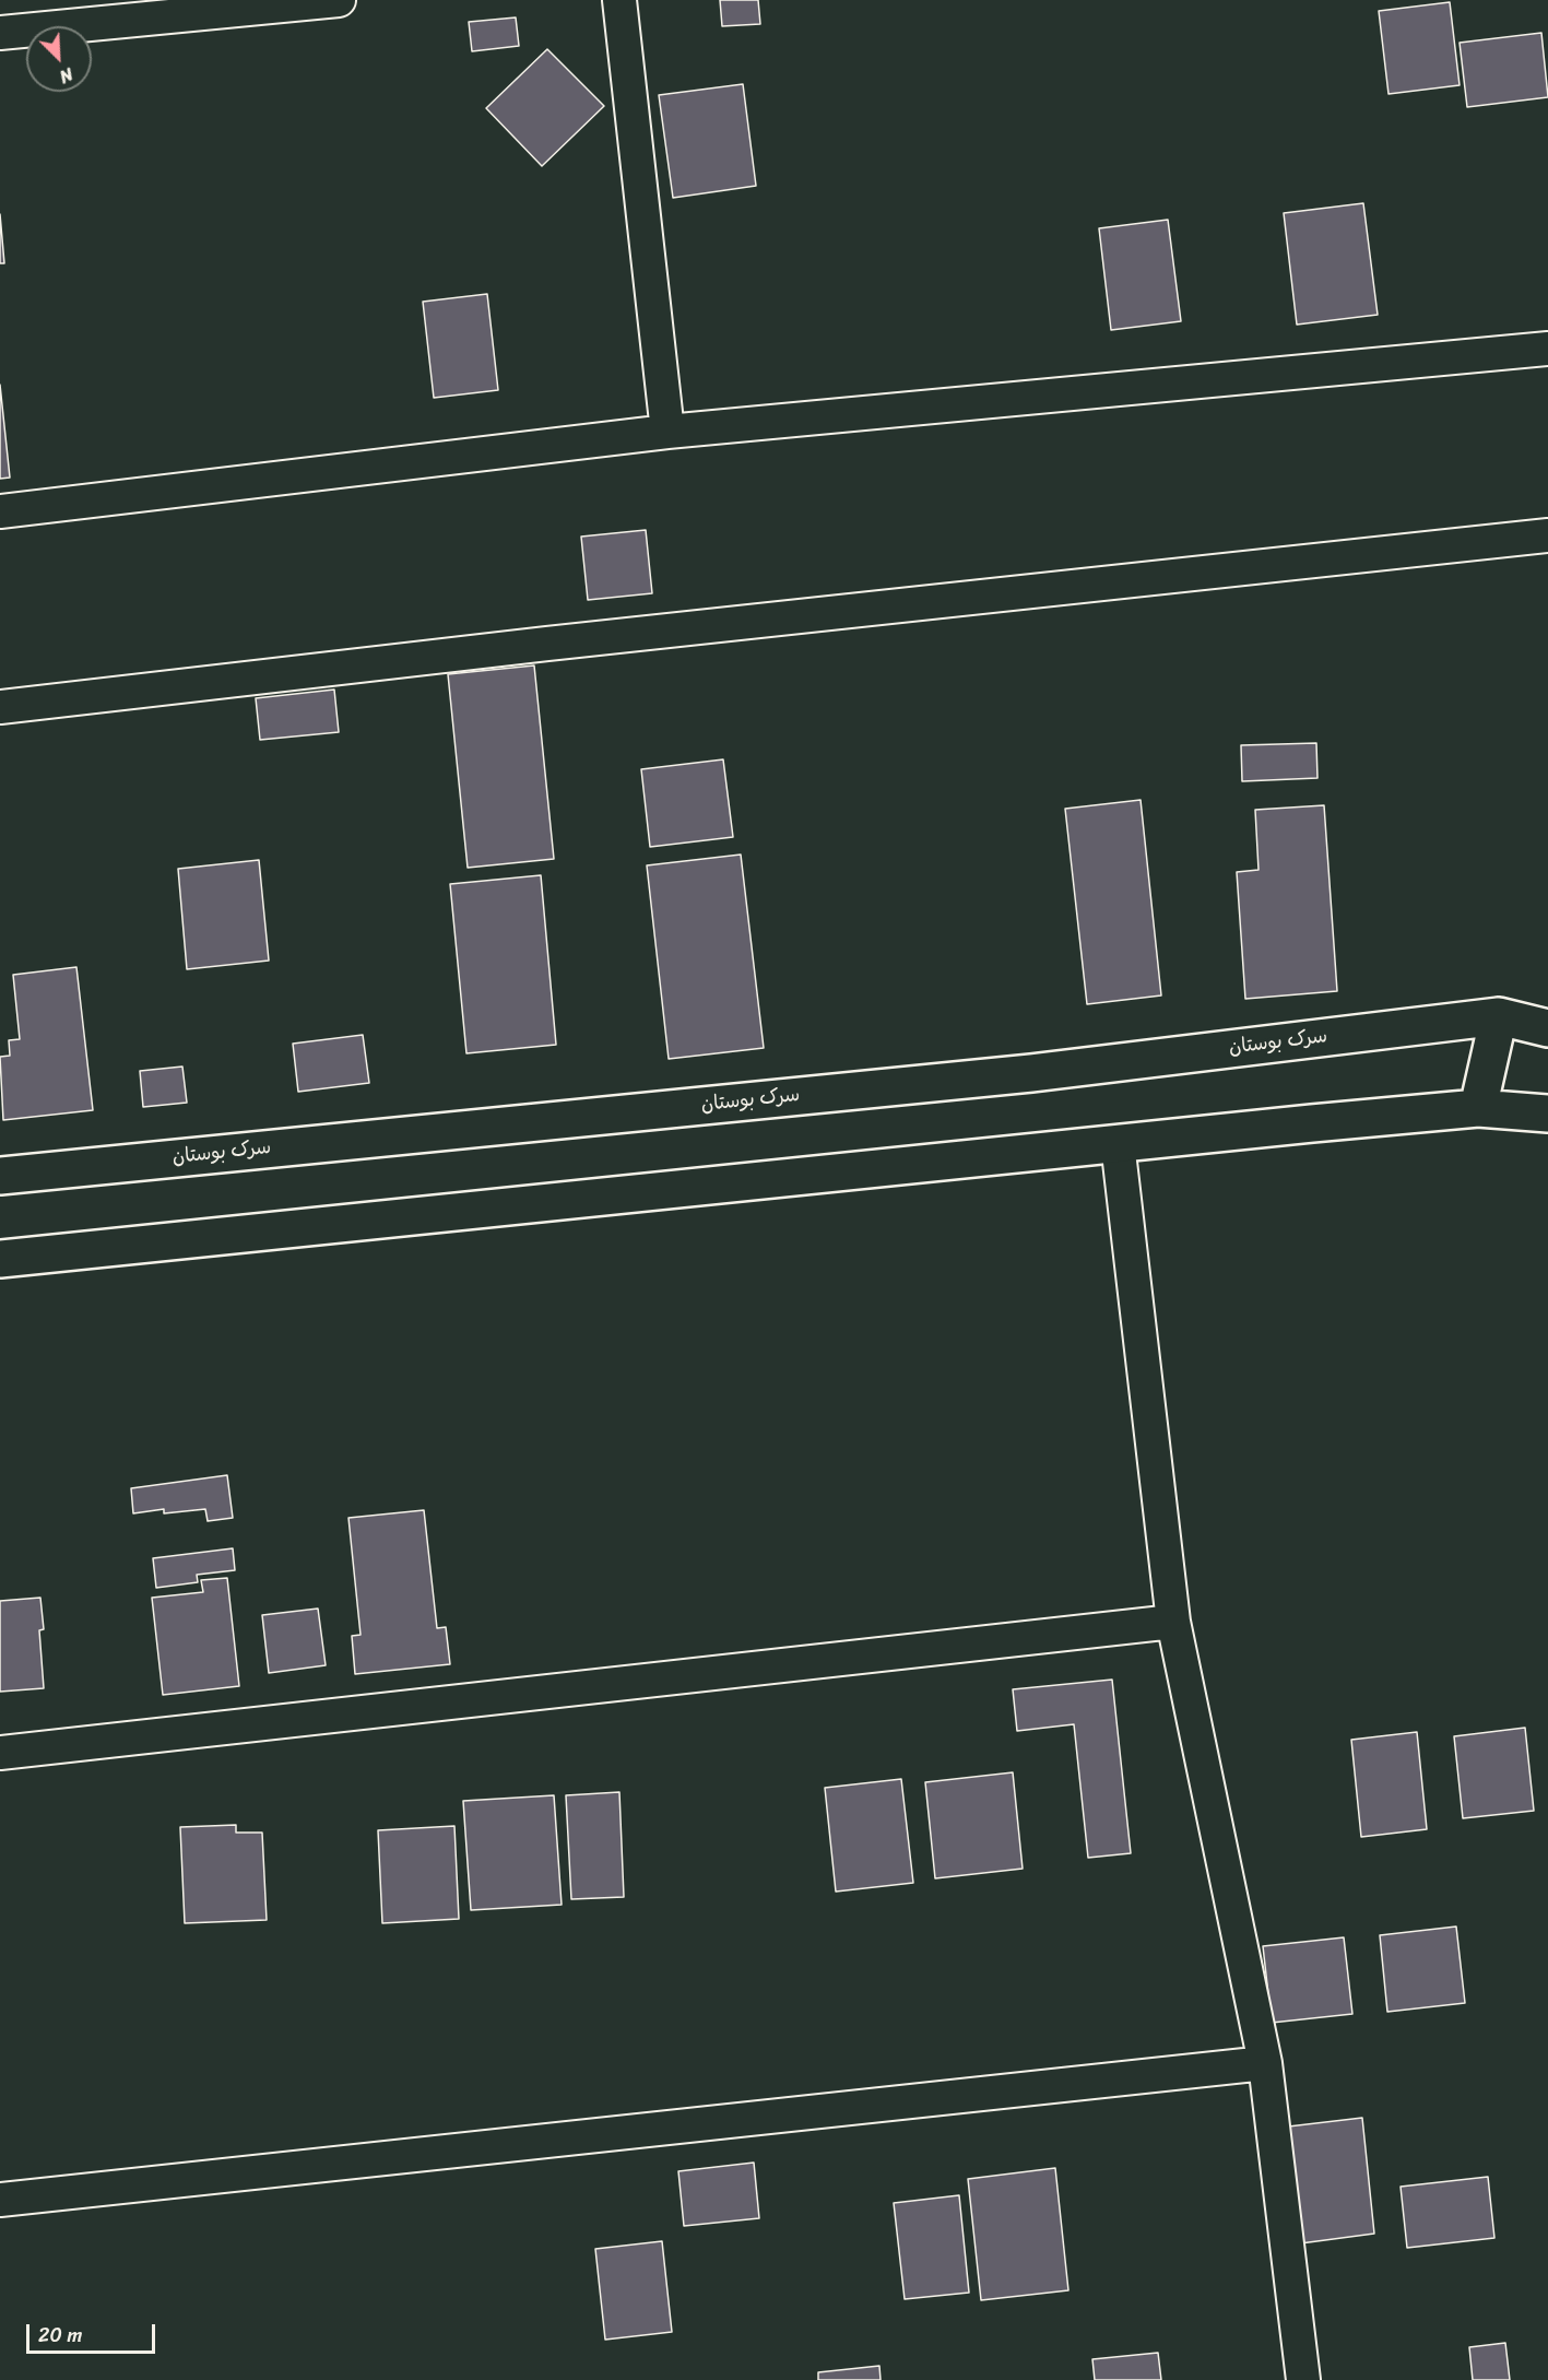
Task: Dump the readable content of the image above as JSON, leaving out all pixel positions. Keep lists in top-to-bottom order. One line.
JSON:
{"streets":{"street":["سرک بوستان"]},"scale_bar":"20 m","north":"bottom right"}
